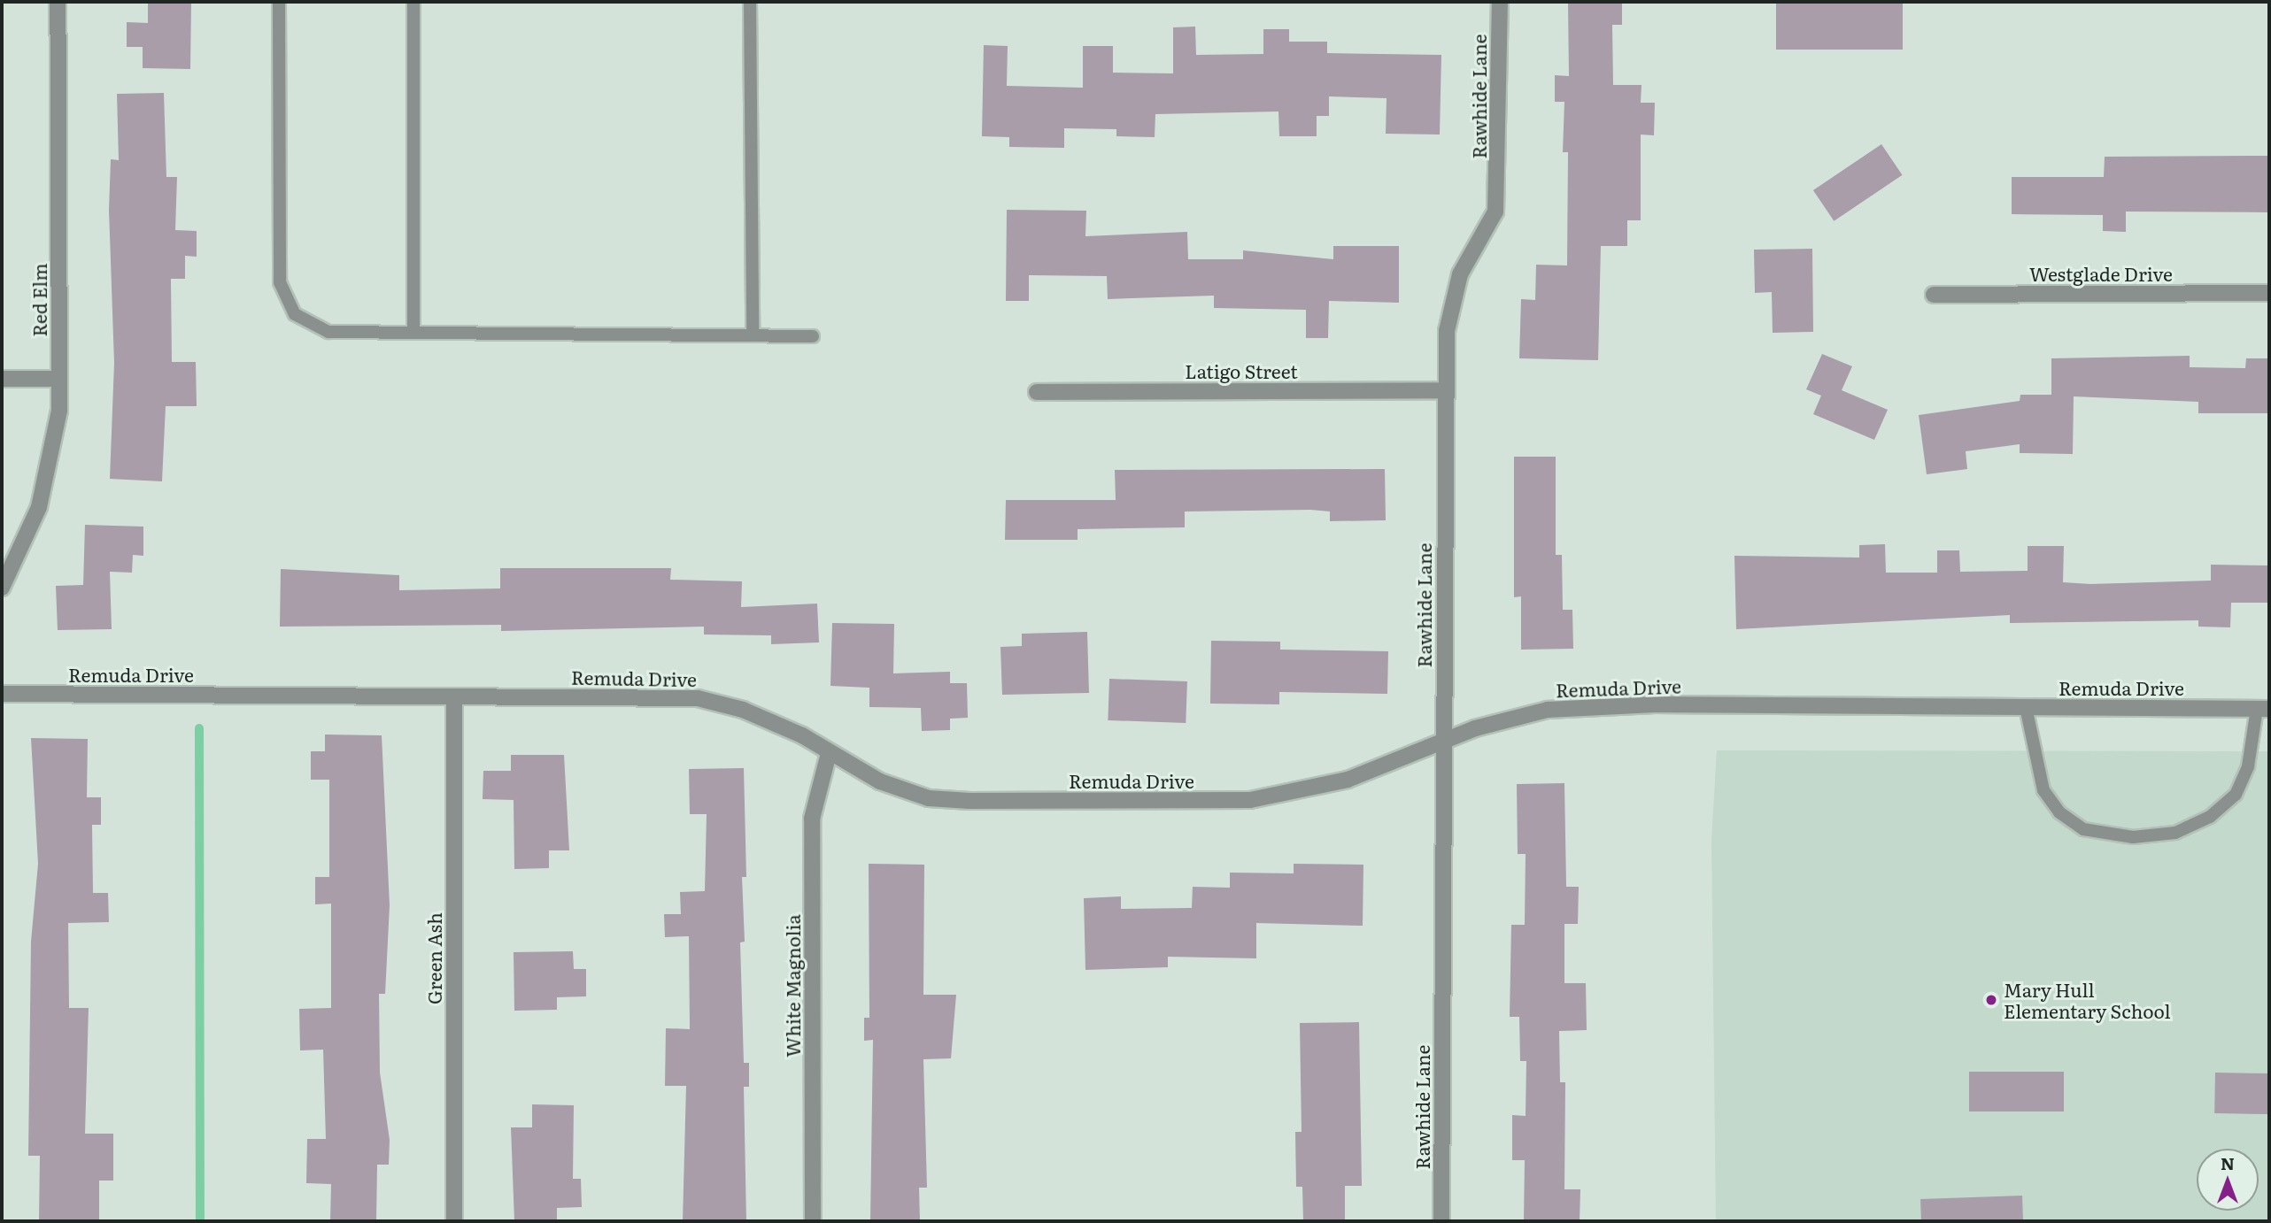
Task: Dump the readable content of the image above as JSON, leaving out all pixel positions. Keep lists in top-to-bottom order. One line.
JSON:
{"streets":{"street":["Rawhide Lane","Westglade Drive","Red Elm","Latigo Street","Remuda Drive","Green Ash","White Magnolia"]},"crossings":[["Rawhide Lane","Latigo Street"],["Rawhide Lane","Remuda Drive"],["Remuda Drive","Green Ash"],["Remuda Drive","White Magnolia"]],"places":["Mary Hull Elementary School"],"north":"top"}
